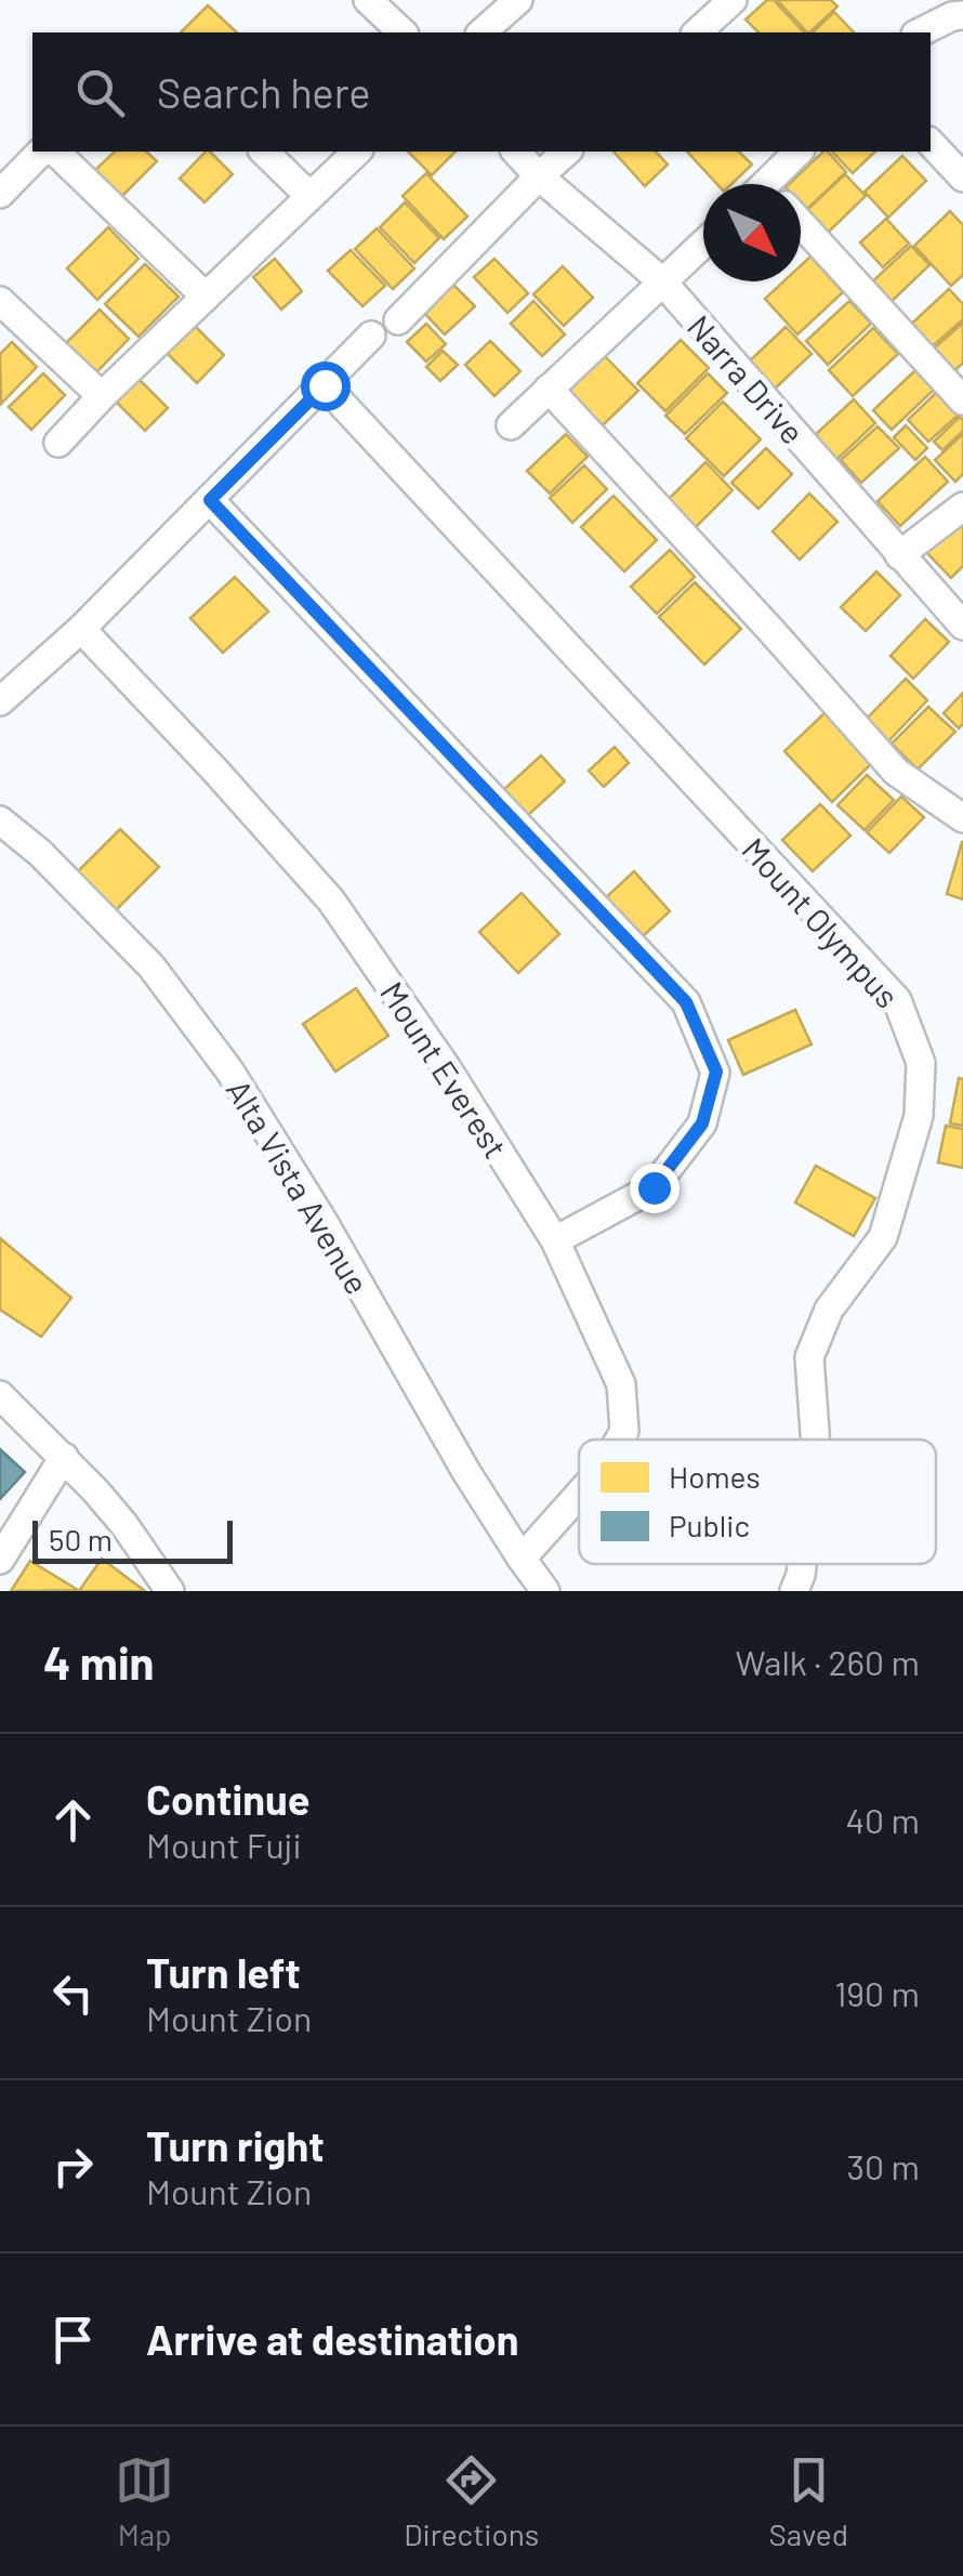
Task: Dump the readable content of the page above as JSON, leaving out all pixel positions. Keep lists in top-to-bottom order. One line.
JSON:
{"streets":{"street":["Narra Drive","Mount Olympus","Mount Everest","Alta Vista Avenue"]},"crossings":[["Mount Everest","Alta Vista Avenue"]],"legend":["Homes","Public"],"scale_bar":"50 m","north":"bottom right","page":{"search":"Search here","scale":"50 m","heading":["4 min","Walk · 260 m"],"list":[["Continue","Mount Fuji","40 m"],["Turn left","Mount Zion","190 m"],["Turn right","Mount Zion","30 m"],"Arrive at destination"],"nav":["Map","Directions","Saved"]}}
